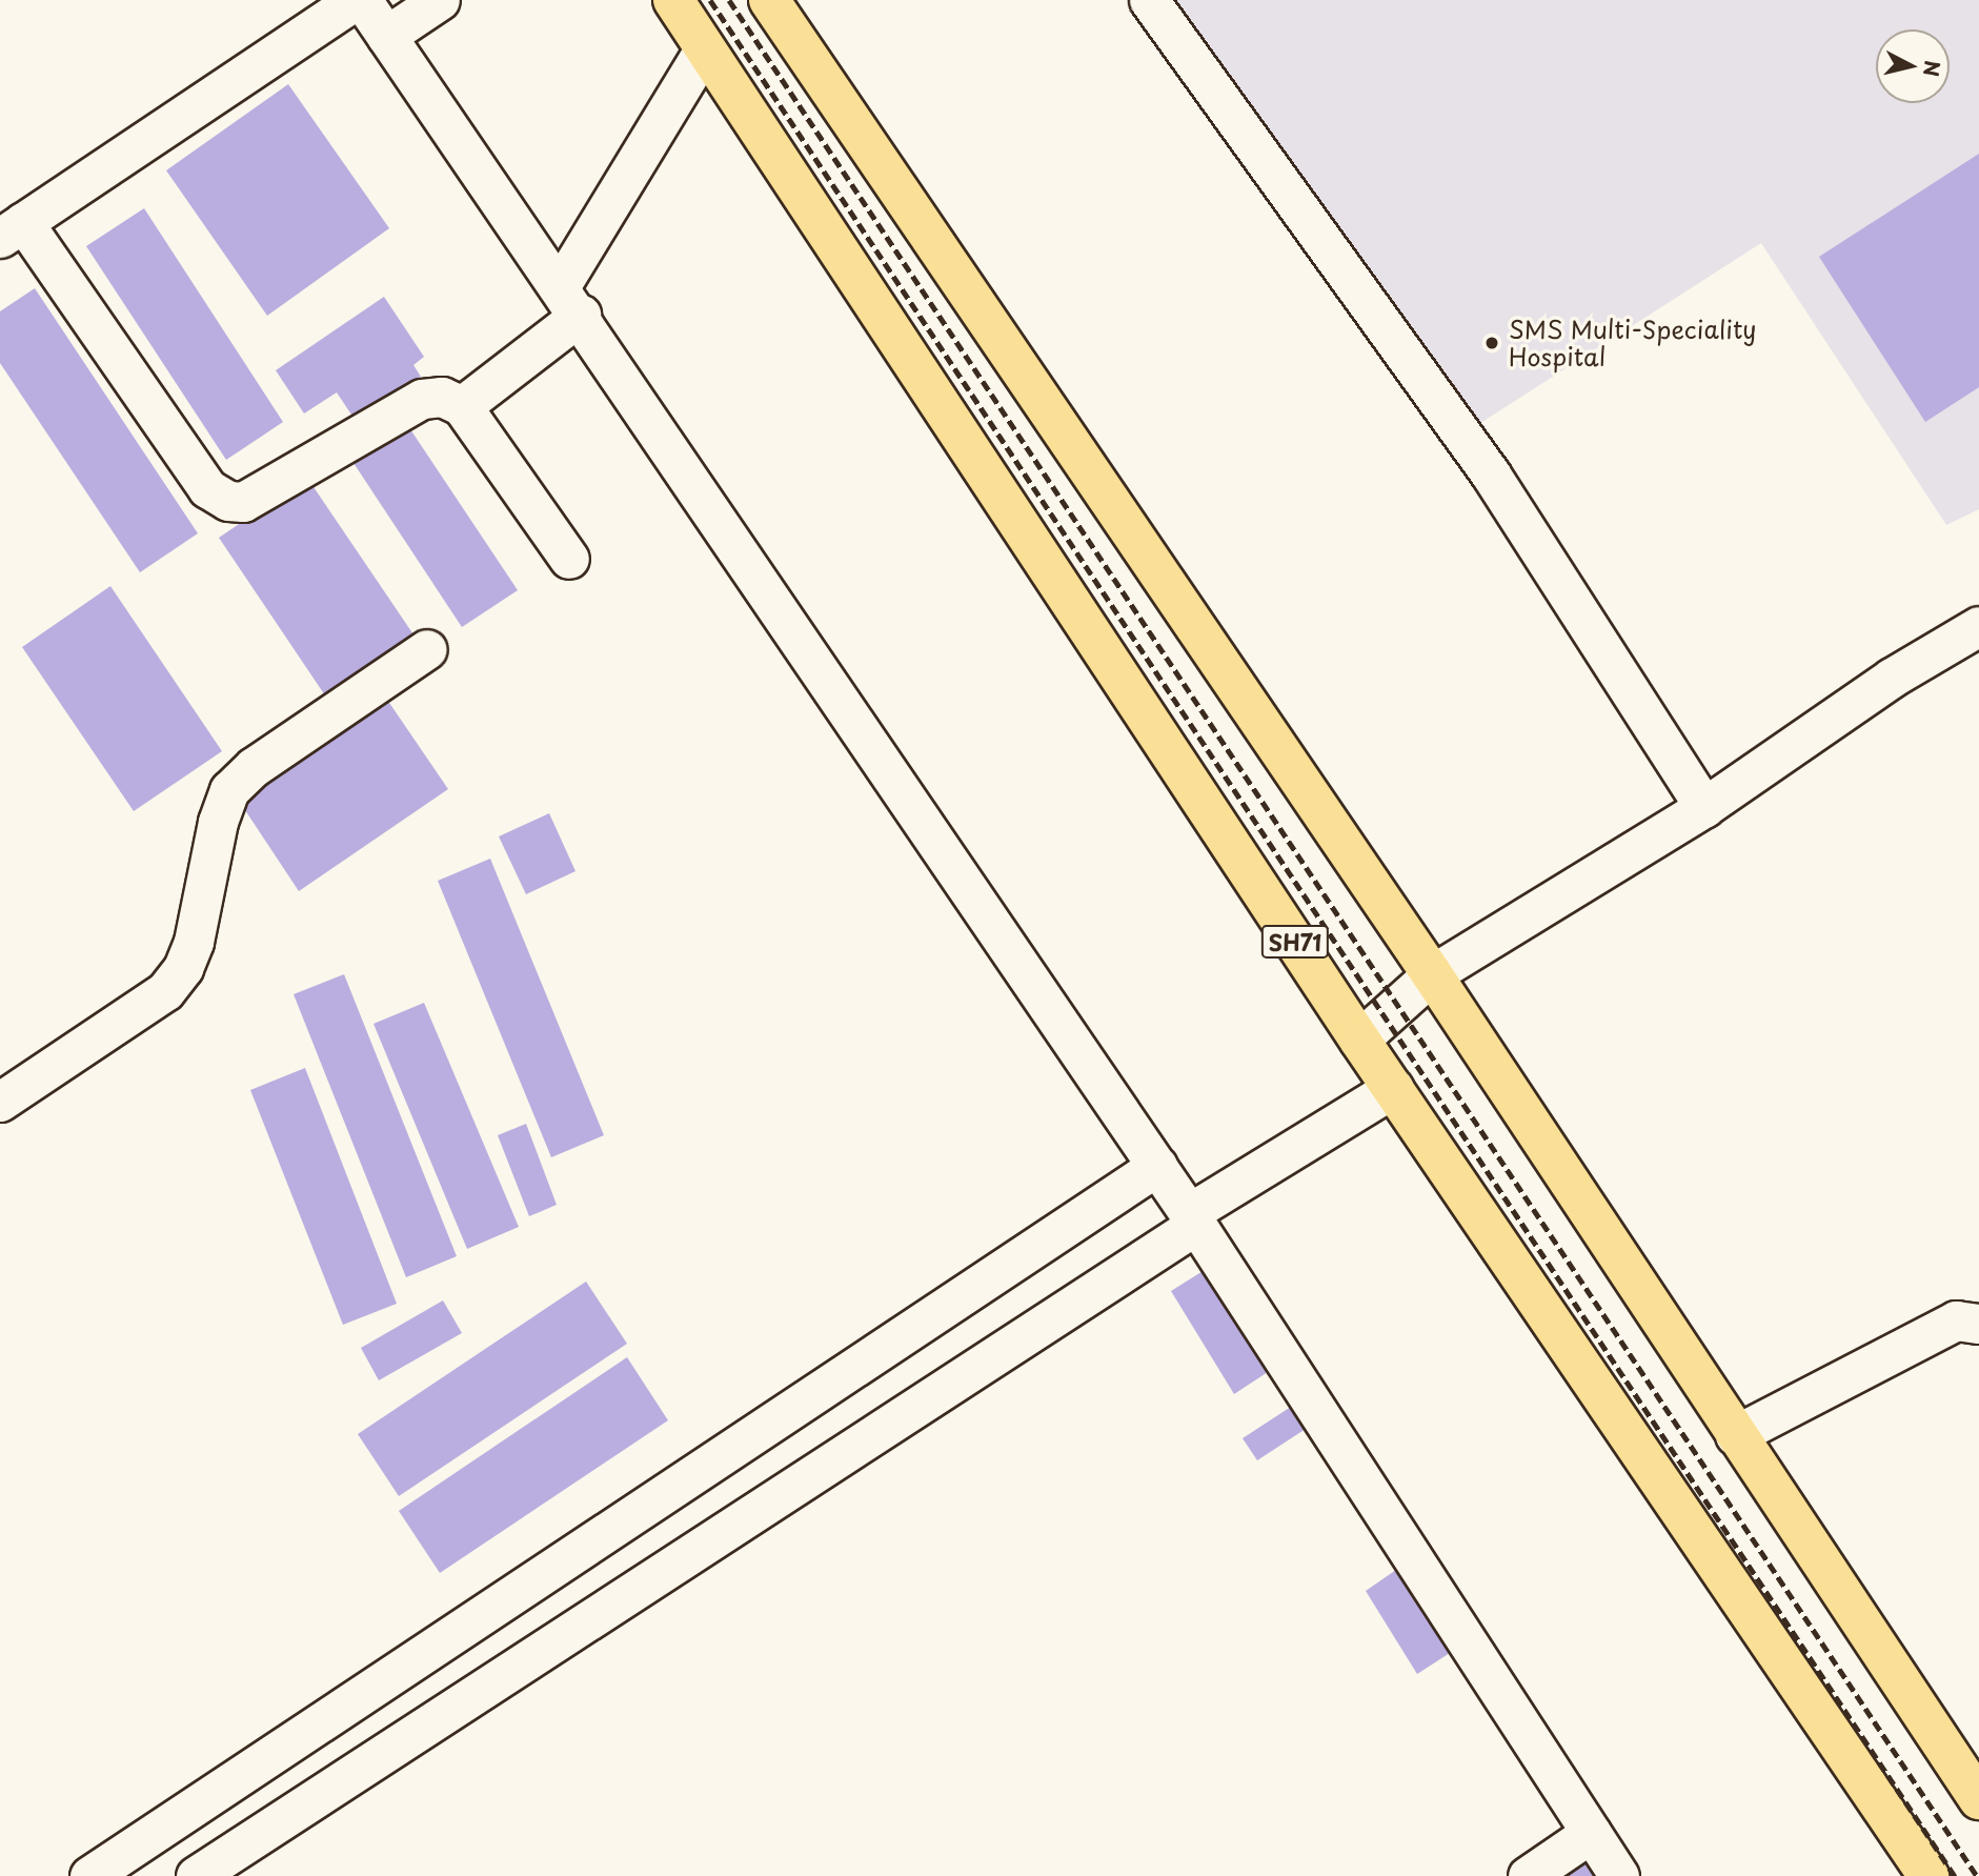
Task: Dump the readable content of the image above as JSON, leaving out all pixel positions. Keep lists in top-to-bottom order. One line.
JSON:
{"streets":{"main road":["SH71"]},"places":["SMS Multi-Speciality Hospital"],"north":"right"}
